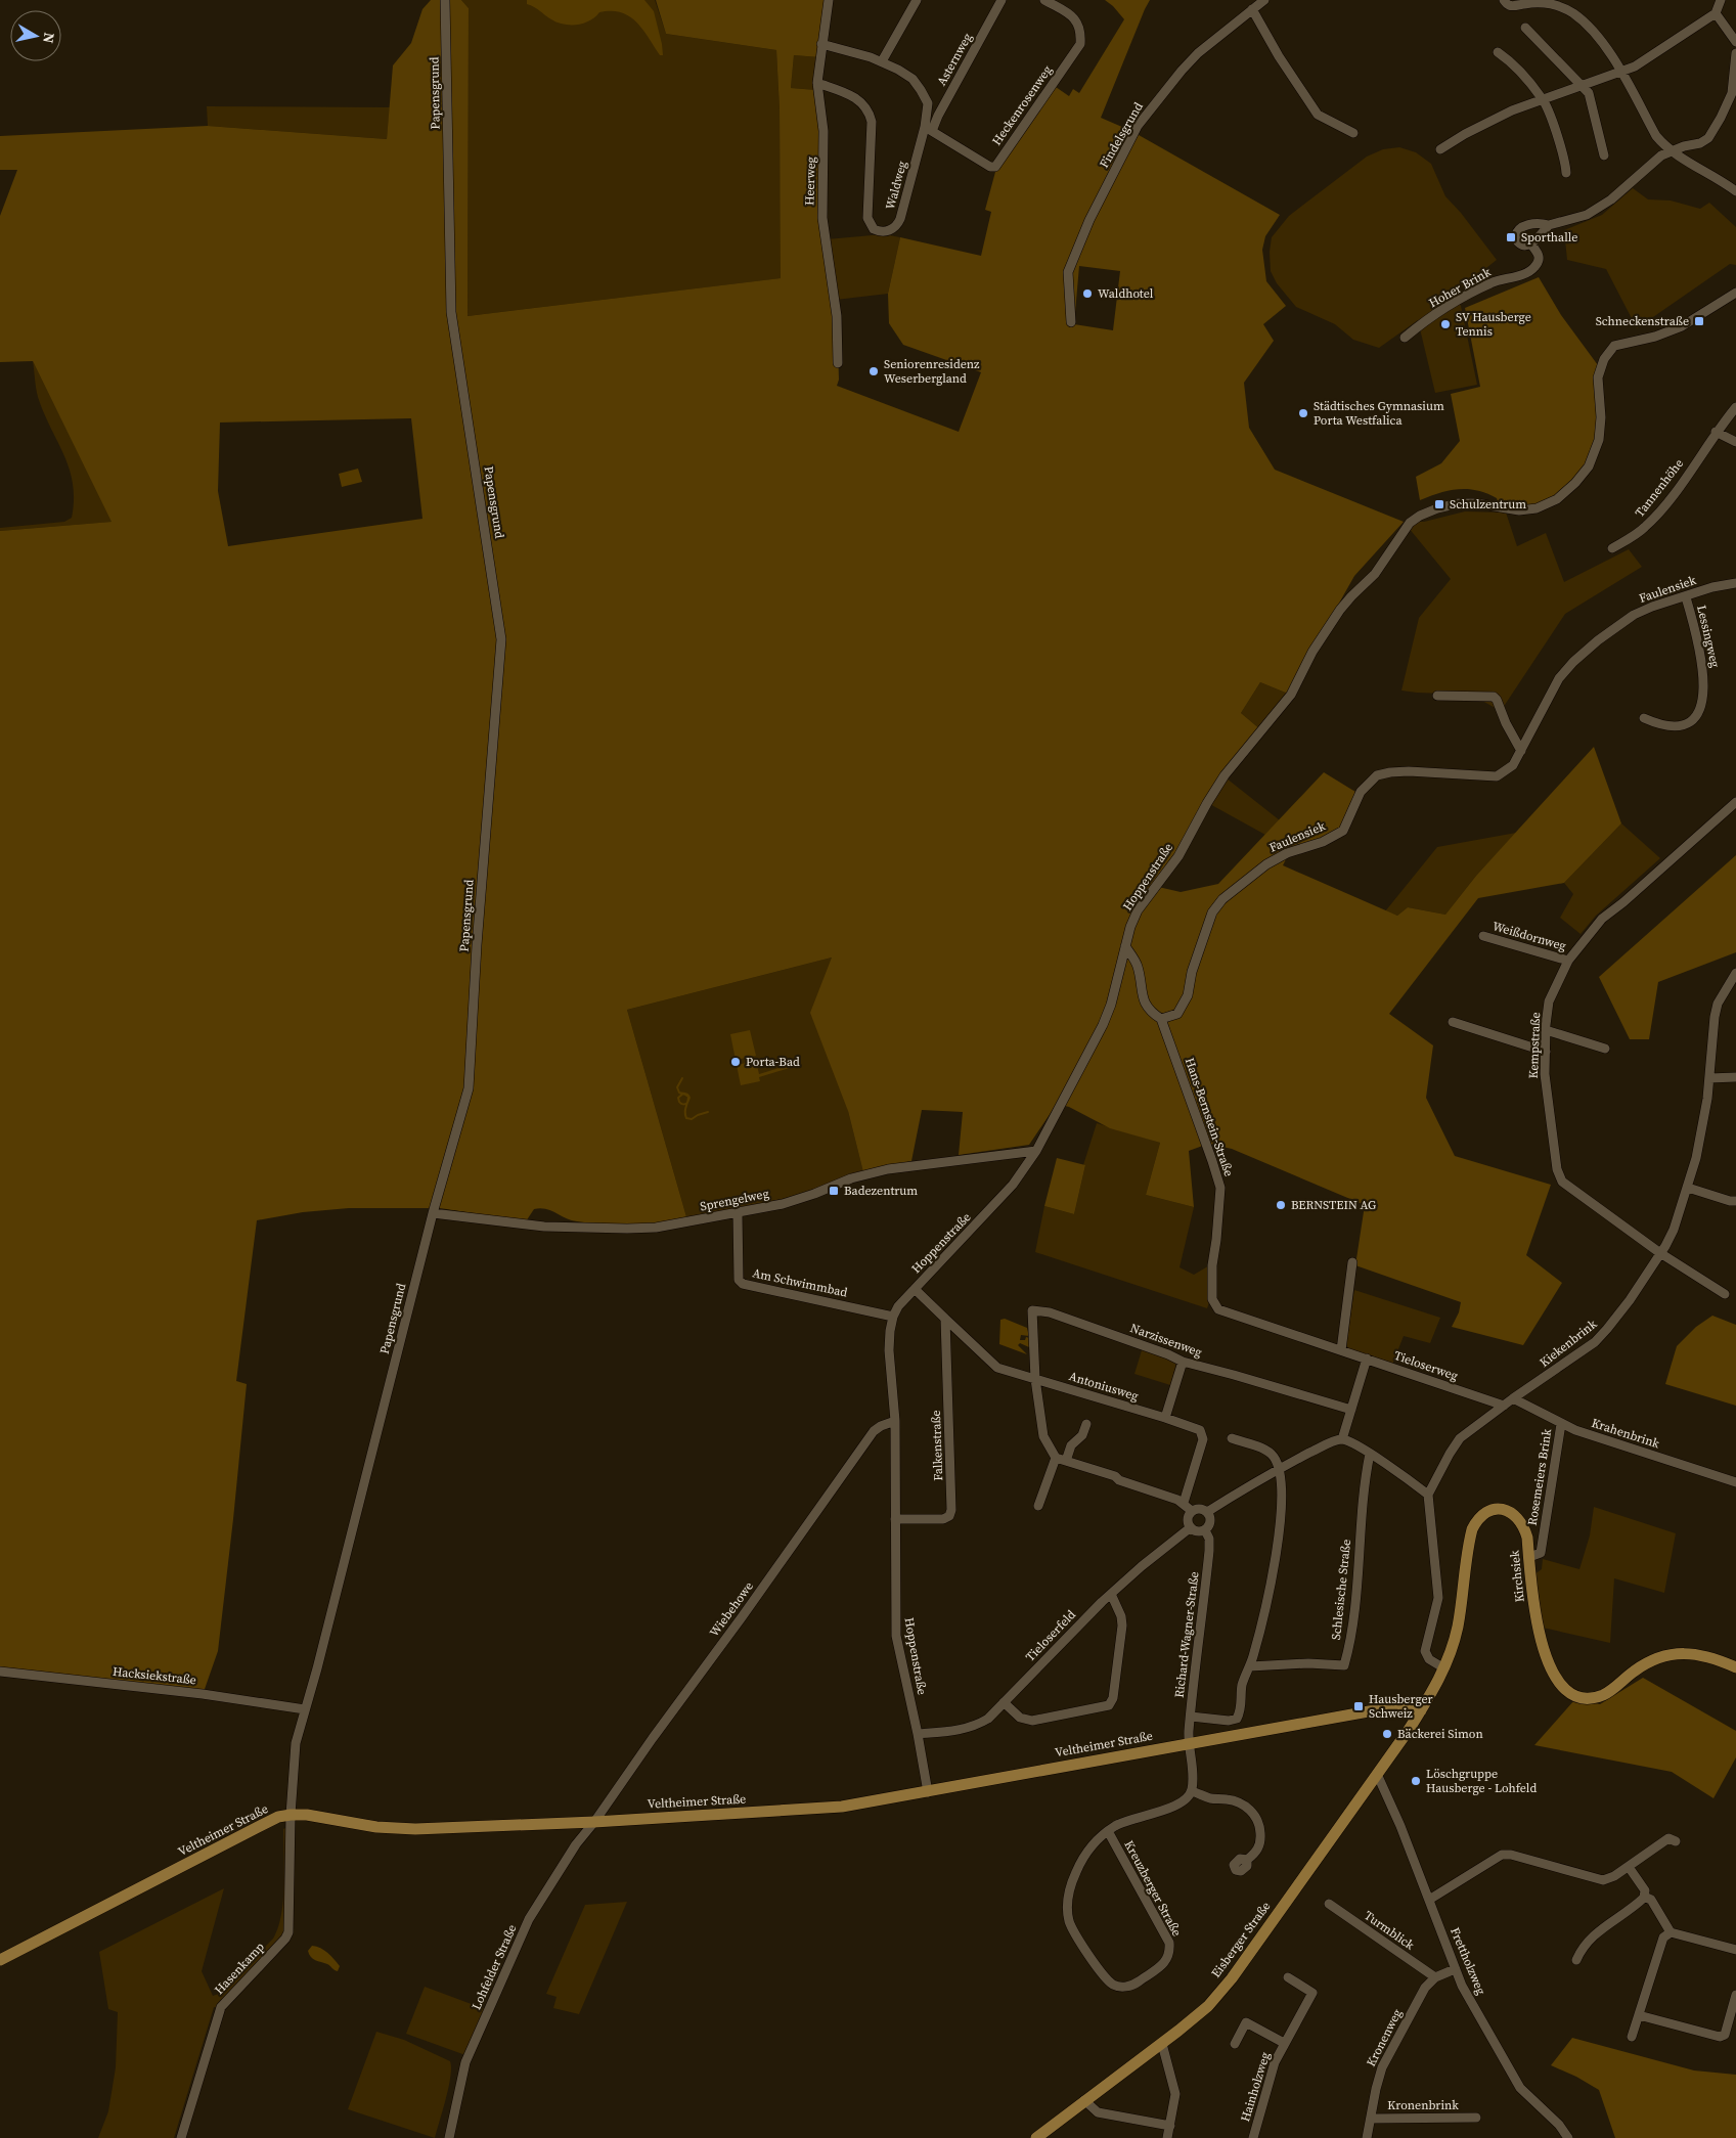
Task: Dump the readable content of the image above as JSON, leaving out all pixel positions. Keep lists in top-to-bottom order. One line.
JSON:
{"streets":{"main road":["Kirchsiek","Veltheimer Straße","Eisberger Straße"],"street":["Asternweg","Papensgrund","Heckenrosenweg","Findelsgrund","Heerweg","Waldweg","Hoher Brink","Tannenhöhe","Faulensiek","Lessingweg","Hoppenstraße","Weißdornweg","Kempstraße","Hans-Bernstein-Straße","Sprengelweg","Am Schwimmbad","Narzissenweg","Kiekenbrink","Tieloserweg","Antoniusweg","Krahenbrink","Falkenstraße","Rosemeiers Brink","Schlesische Straße","Wiebehowe","Richard-Wagner-Straße","Tieloserfeld","Hacksiekstraße","Kreuzberger Straße","Turmblick","Frettholzweg","Lohfelder Straße","Hasenkamp","Kronenweg","Hainholzweg","Kronenbrink"]},"crossings":[["Asternweg","Heckenrosenweg"],["Asternweg","Waldweg"],["Papensgrund","Sprengelweg"],["Papensgrund","Hacksiekstraße"],["Papensgrund","Veltheimer Straße"],["Papensgrund","Hasenkamp"],["Heckenrosenweg","Waldweg"],["Heerweg","Waldweg"],["Faulensiek","Lessingweg"],["Faulensiek","Hans-Bernstein-Straße"],["Hoppenstraße","Hans-Bernstein-Straße"],["Hoppenstraße","Sprengelweg"],["Hoppenstraße","Am Schwimmbad"],["Hoppenstraße","Falkenstraße"],["Hoppenstraße","Wiebehowe"],["Hoppenstraße","Tieloserfeld"],["Hoppenstraße","Veltheimer Straße"],["Weißdornweg","Kempstraße"],["Kempstraße","Kiekenbrink"],["Hans-Bernstein-Straße","Tieloserweg"],["Sprengelweg","Am Schwimmbad"],["Narzissenweg","Antoniusweg"],["Kiekenbrink","Tieloserweg"],["Kiekenbrink","Krahenbrink"],["Antoniusweg","Falkenstraße"],["Krahenbrink","Rosemeiers Brink"],["Rosemeiers Brink","Kirchsiek"],["Kirchsiek","Veltheimer Straße"],["Kirchsiek","Eisberger Straße"],["Wiebehowe","Veltheimer Straße"],["Wiebehowe","Lohfelder Straße"],["Richard-Wagner-Straße","Tieloserfeld"],["Richard-Wagner-Straße","Veltheimer Straße"],["Veltheimer Straße","Eisberger Straße"],["Veltheimer Straße","Lohfelder Straße"],["Veltheimer Straße","Hasenkamp"],["Turmblick","Kronenweg"],["Eisberger Straße","Frettholzweg"],["Frettholzweg","Kronenweg"],["Kronenweg","Kronenbrink"]],"places":{"transit":["Sporthalle","Schneckenstraße","Schulzentrum","Badezentrum","Hausberger Schweiz"],"other":["Waldhotel","SV Hausberge Tennis","Seniorenresidenz Weserbergland","Städtisches Gymnasium Porta Westfalica","Porta-Bad","BERNSTEIN AG","Bäckerei Simon","Löschgruppe Hausberge - Lohfeld"]},"north":"right"}
